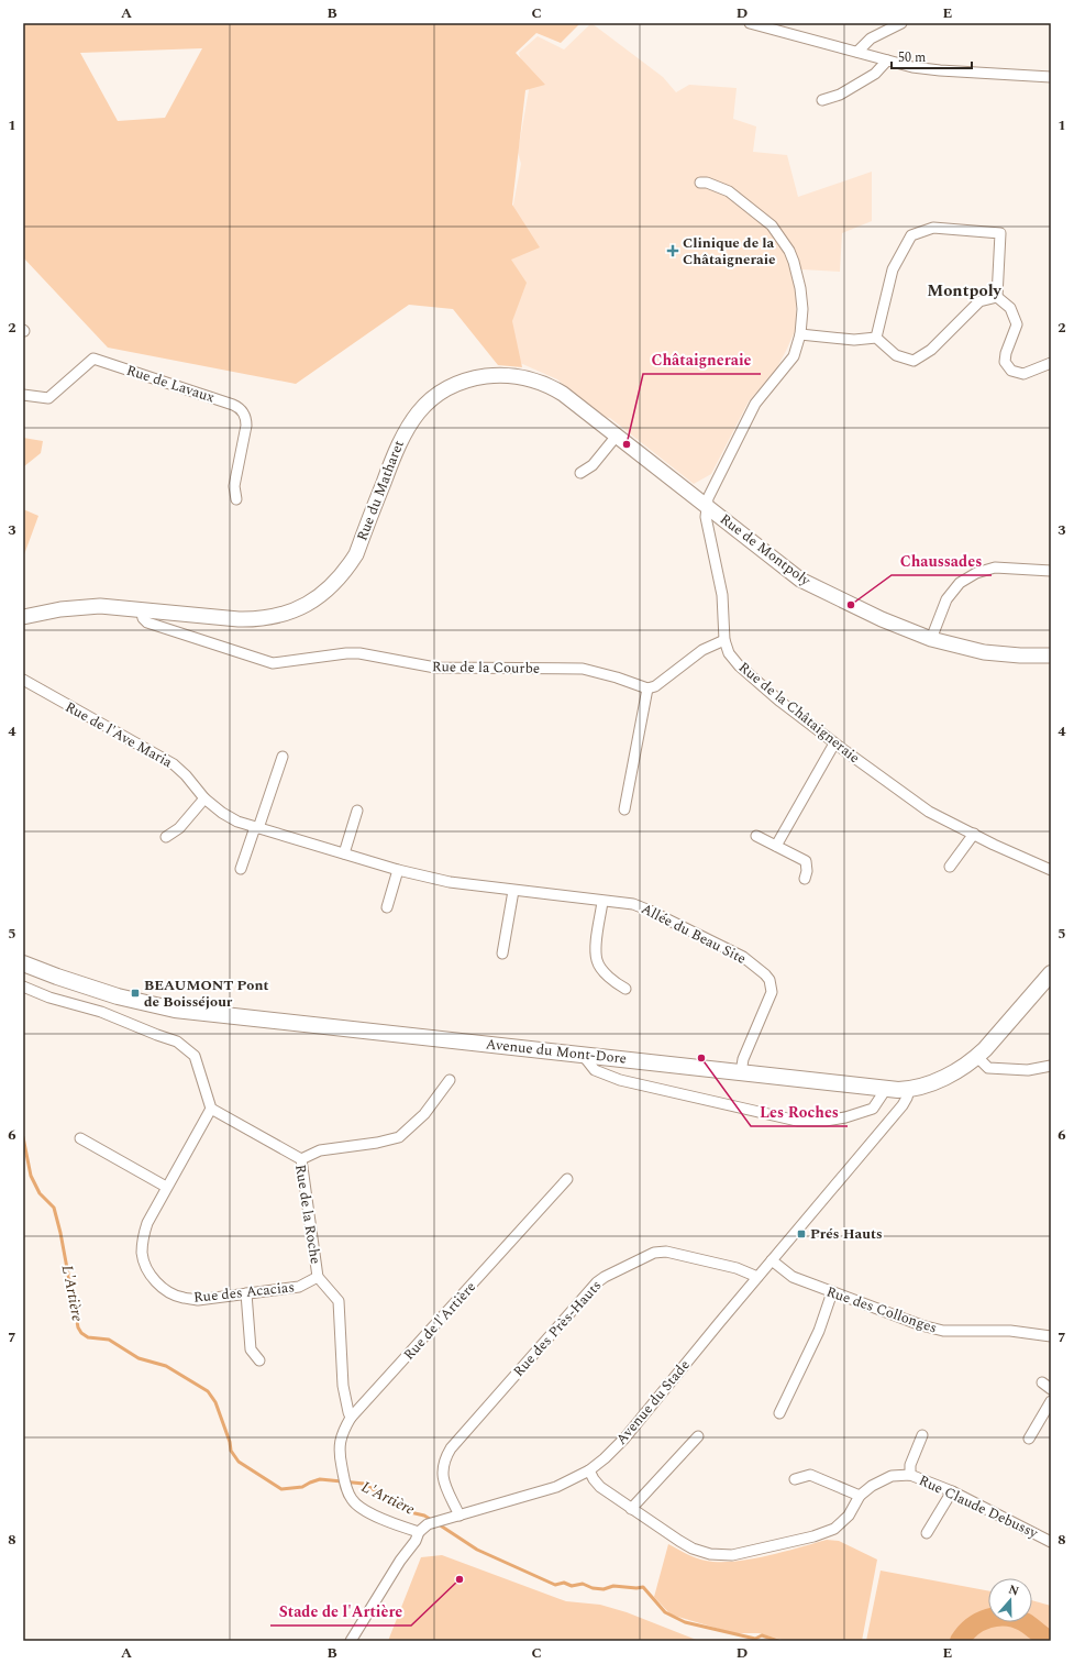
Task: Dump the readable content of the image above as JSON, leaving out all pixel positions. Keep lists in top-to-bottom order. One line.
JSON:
{"streets":{"main road":["Avenue du Mont-Dore"],"street":["Rue de Lavaux","Rue du Matharet","Rue de Montpoly","Rue de la Courbe","Rue de la Châtaigneraie","Rue de l'Ave Maria","Allée du Beau Site","Rue de la Roche","Rue des Acacias","Rue des Collonges","Rue de l'Artière","Rue des Près-Hauts","Avenue du Stade","Rue Claude Debussy"]},"crossings":[["Rue du Matharet","Rue de Montpoly"],["Rue du Matharet","Rue de la Courbe"],["Rue du Matharet","Rue de la Châtaigneraie"],["Rue de Montpoly","Rue de la Châtaigneraie"],["Rue de l'Ave Maria","Allée du Beau Site"],["Allée du Beau Site","Avenue du Mont-Dore"],["Avenue du Mont-Dore","Avenue du Stade"],["Rue de la Roche","Rue des Acacias"],["Rue de la Roche","Rue de l'Artière"],["Rue des Collonges","Avenue du Stade"],["Rue de l'Artière","Avenue du Stade"],["Rue des Près-Hauts","Avenue du Stade"],["Avenue du Stade","Rue Claude Debussy"]],"districts":["Montpoly"],"water":["L'Artière"],"places":{"health":["Clinique de la Châtaigneraie"],"other":["Châtaigneraie","Chaussades","Les Roches","Stade de l'Artière"],"transit":["BEAUMONT Pont de Boisséjour","Prés Hauts"]},"scale_bar":"50 m","north":"top","grid":{"columns":["A","B","C","D","E"],"rows":["1","2","3","4","5","6","7","8"]}}
